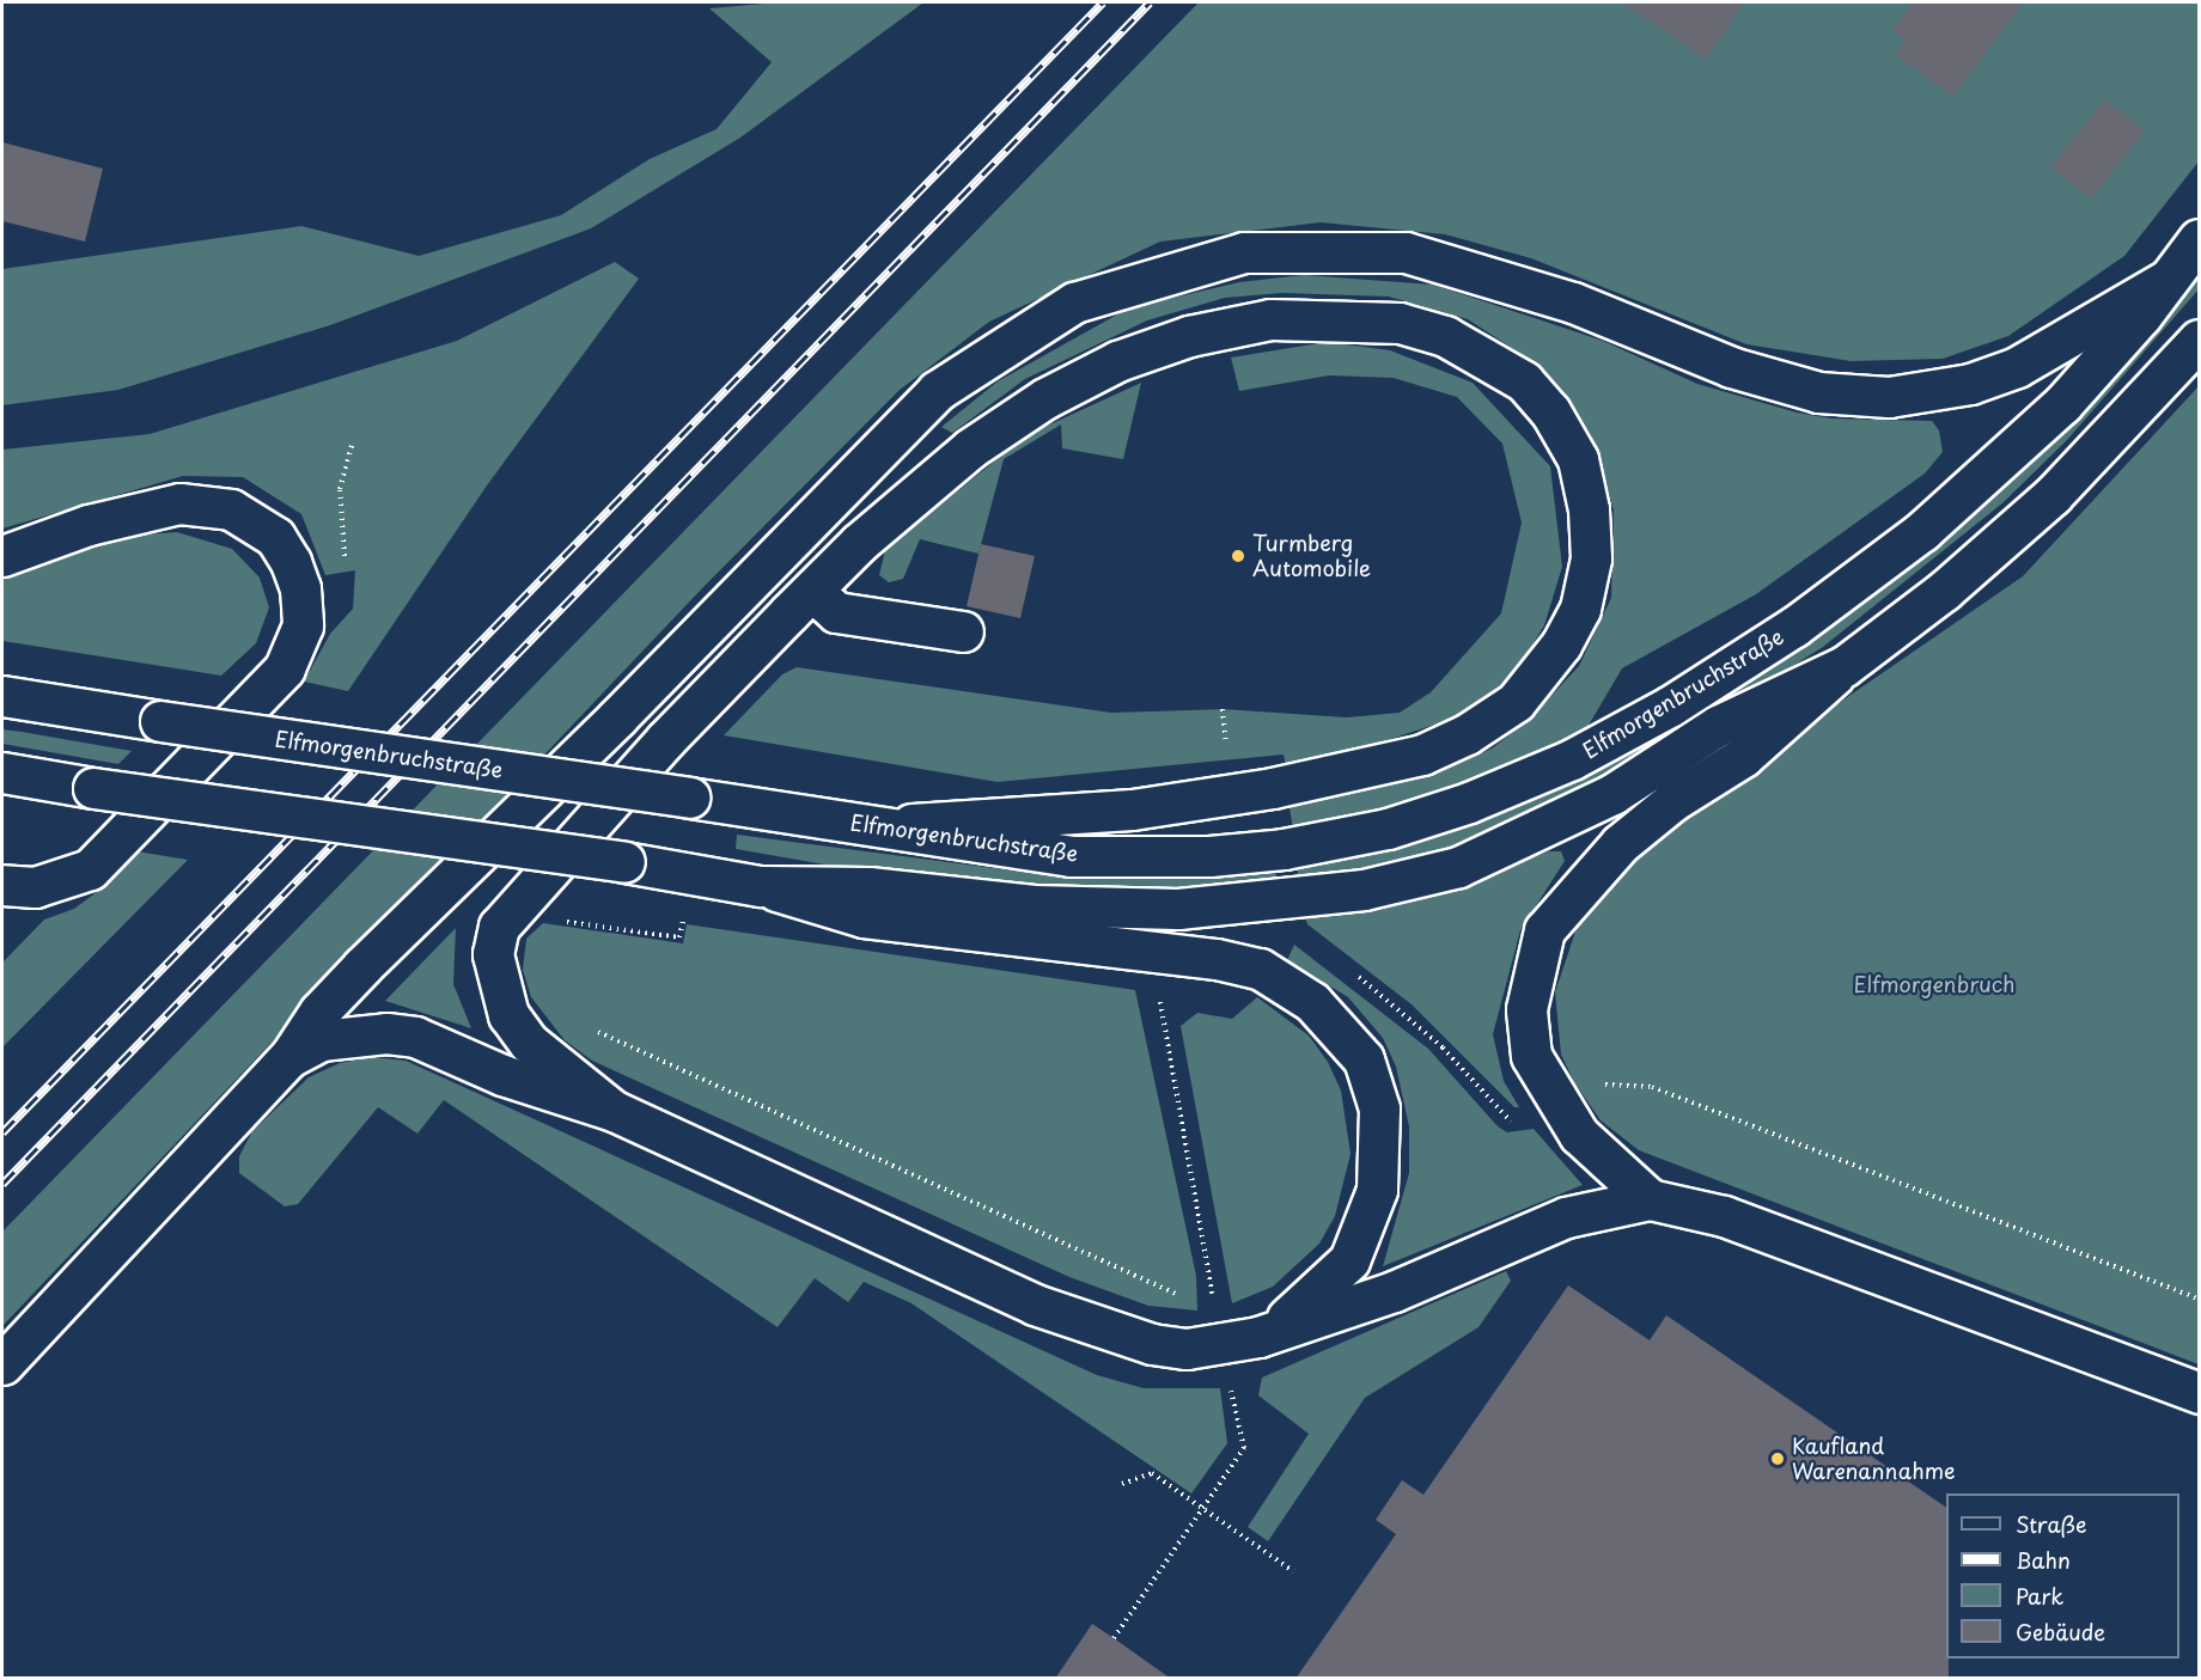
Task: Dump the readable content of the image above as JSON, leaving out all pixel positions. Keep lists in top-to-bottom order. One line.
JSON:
{"streets":{"main road":["Elfmorgenbruchstraße"]},"parks":["Elfmorgenbruch"],"places":["Turmberg Automobile","Kaufland Warenannahme"],"legend":["Straße","Bahn","Park","Gebäude"]}
